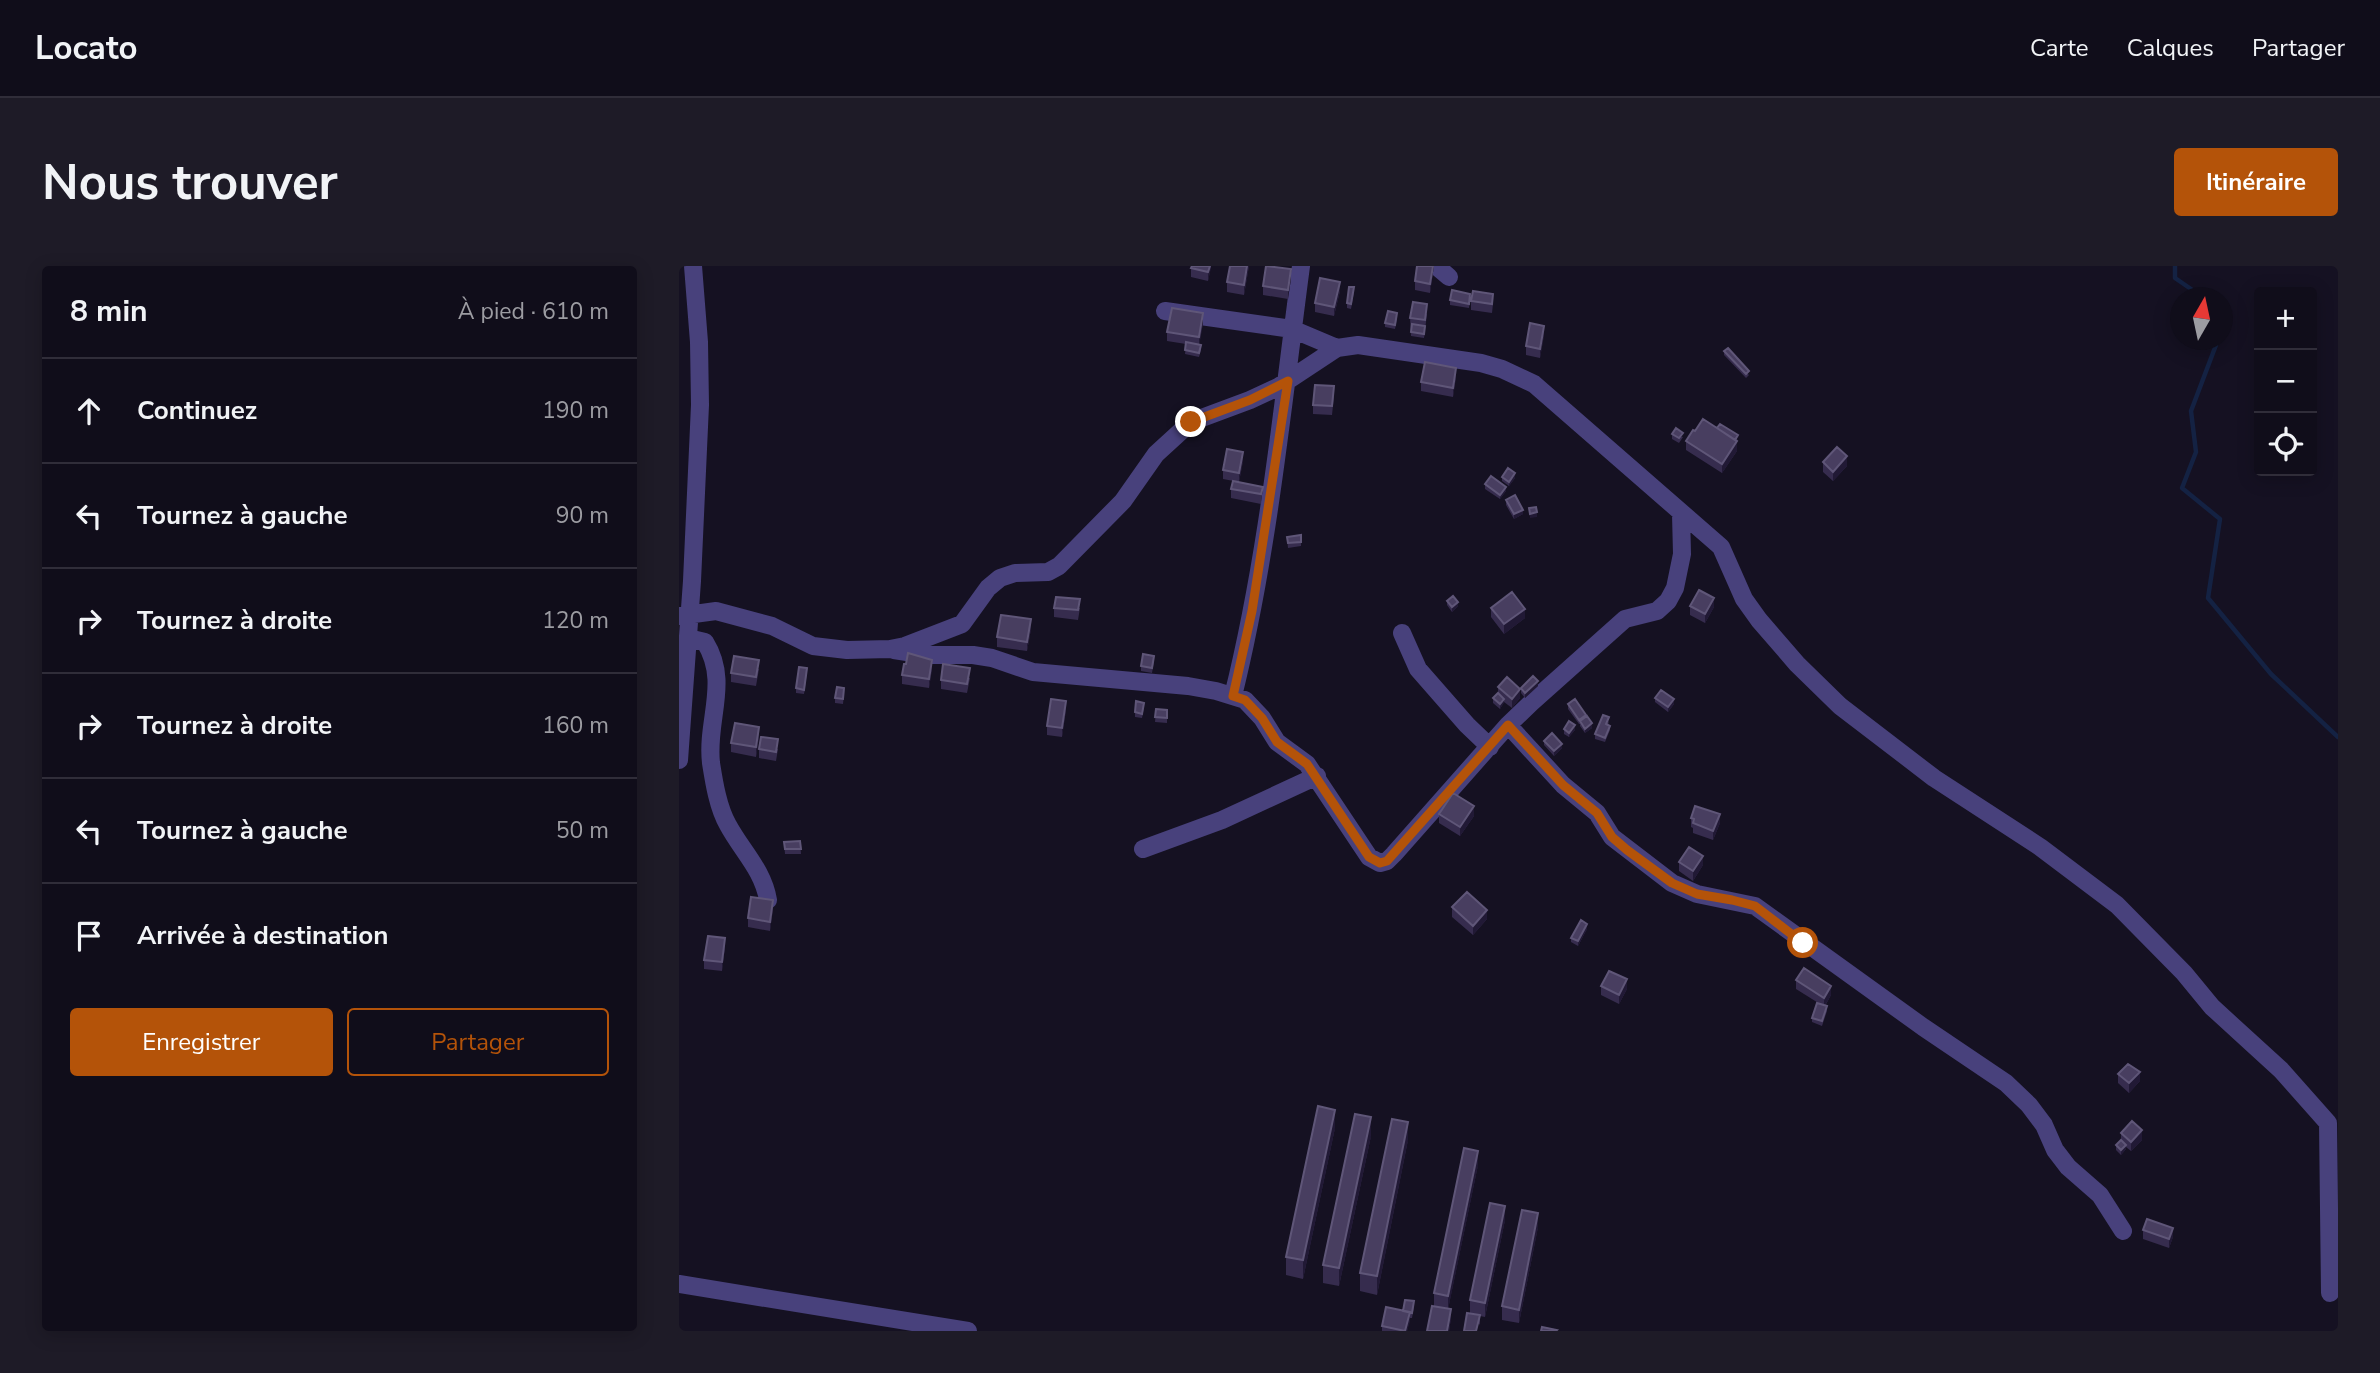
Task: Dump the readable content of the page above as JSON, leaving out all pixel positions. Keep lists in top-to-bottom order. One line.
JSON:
{"north":"top","page":{"header":"Locato","nav":["Carte","Calques","Partager"],"buttons":["Itinéraire",["Enregistrer","Partager"]],"title":"Nous trouver","heading":["8 min","À pied · 610 m"],"map_buttons":["+","−"],"list":[["Continuez","190 m"],["Tournez à gauche","90 m"],["Tournez à droite","120 m"],["Tournez à droite","160 m"],["Tournez à gauche","50 m"],"Arrivée à destination"]}}
